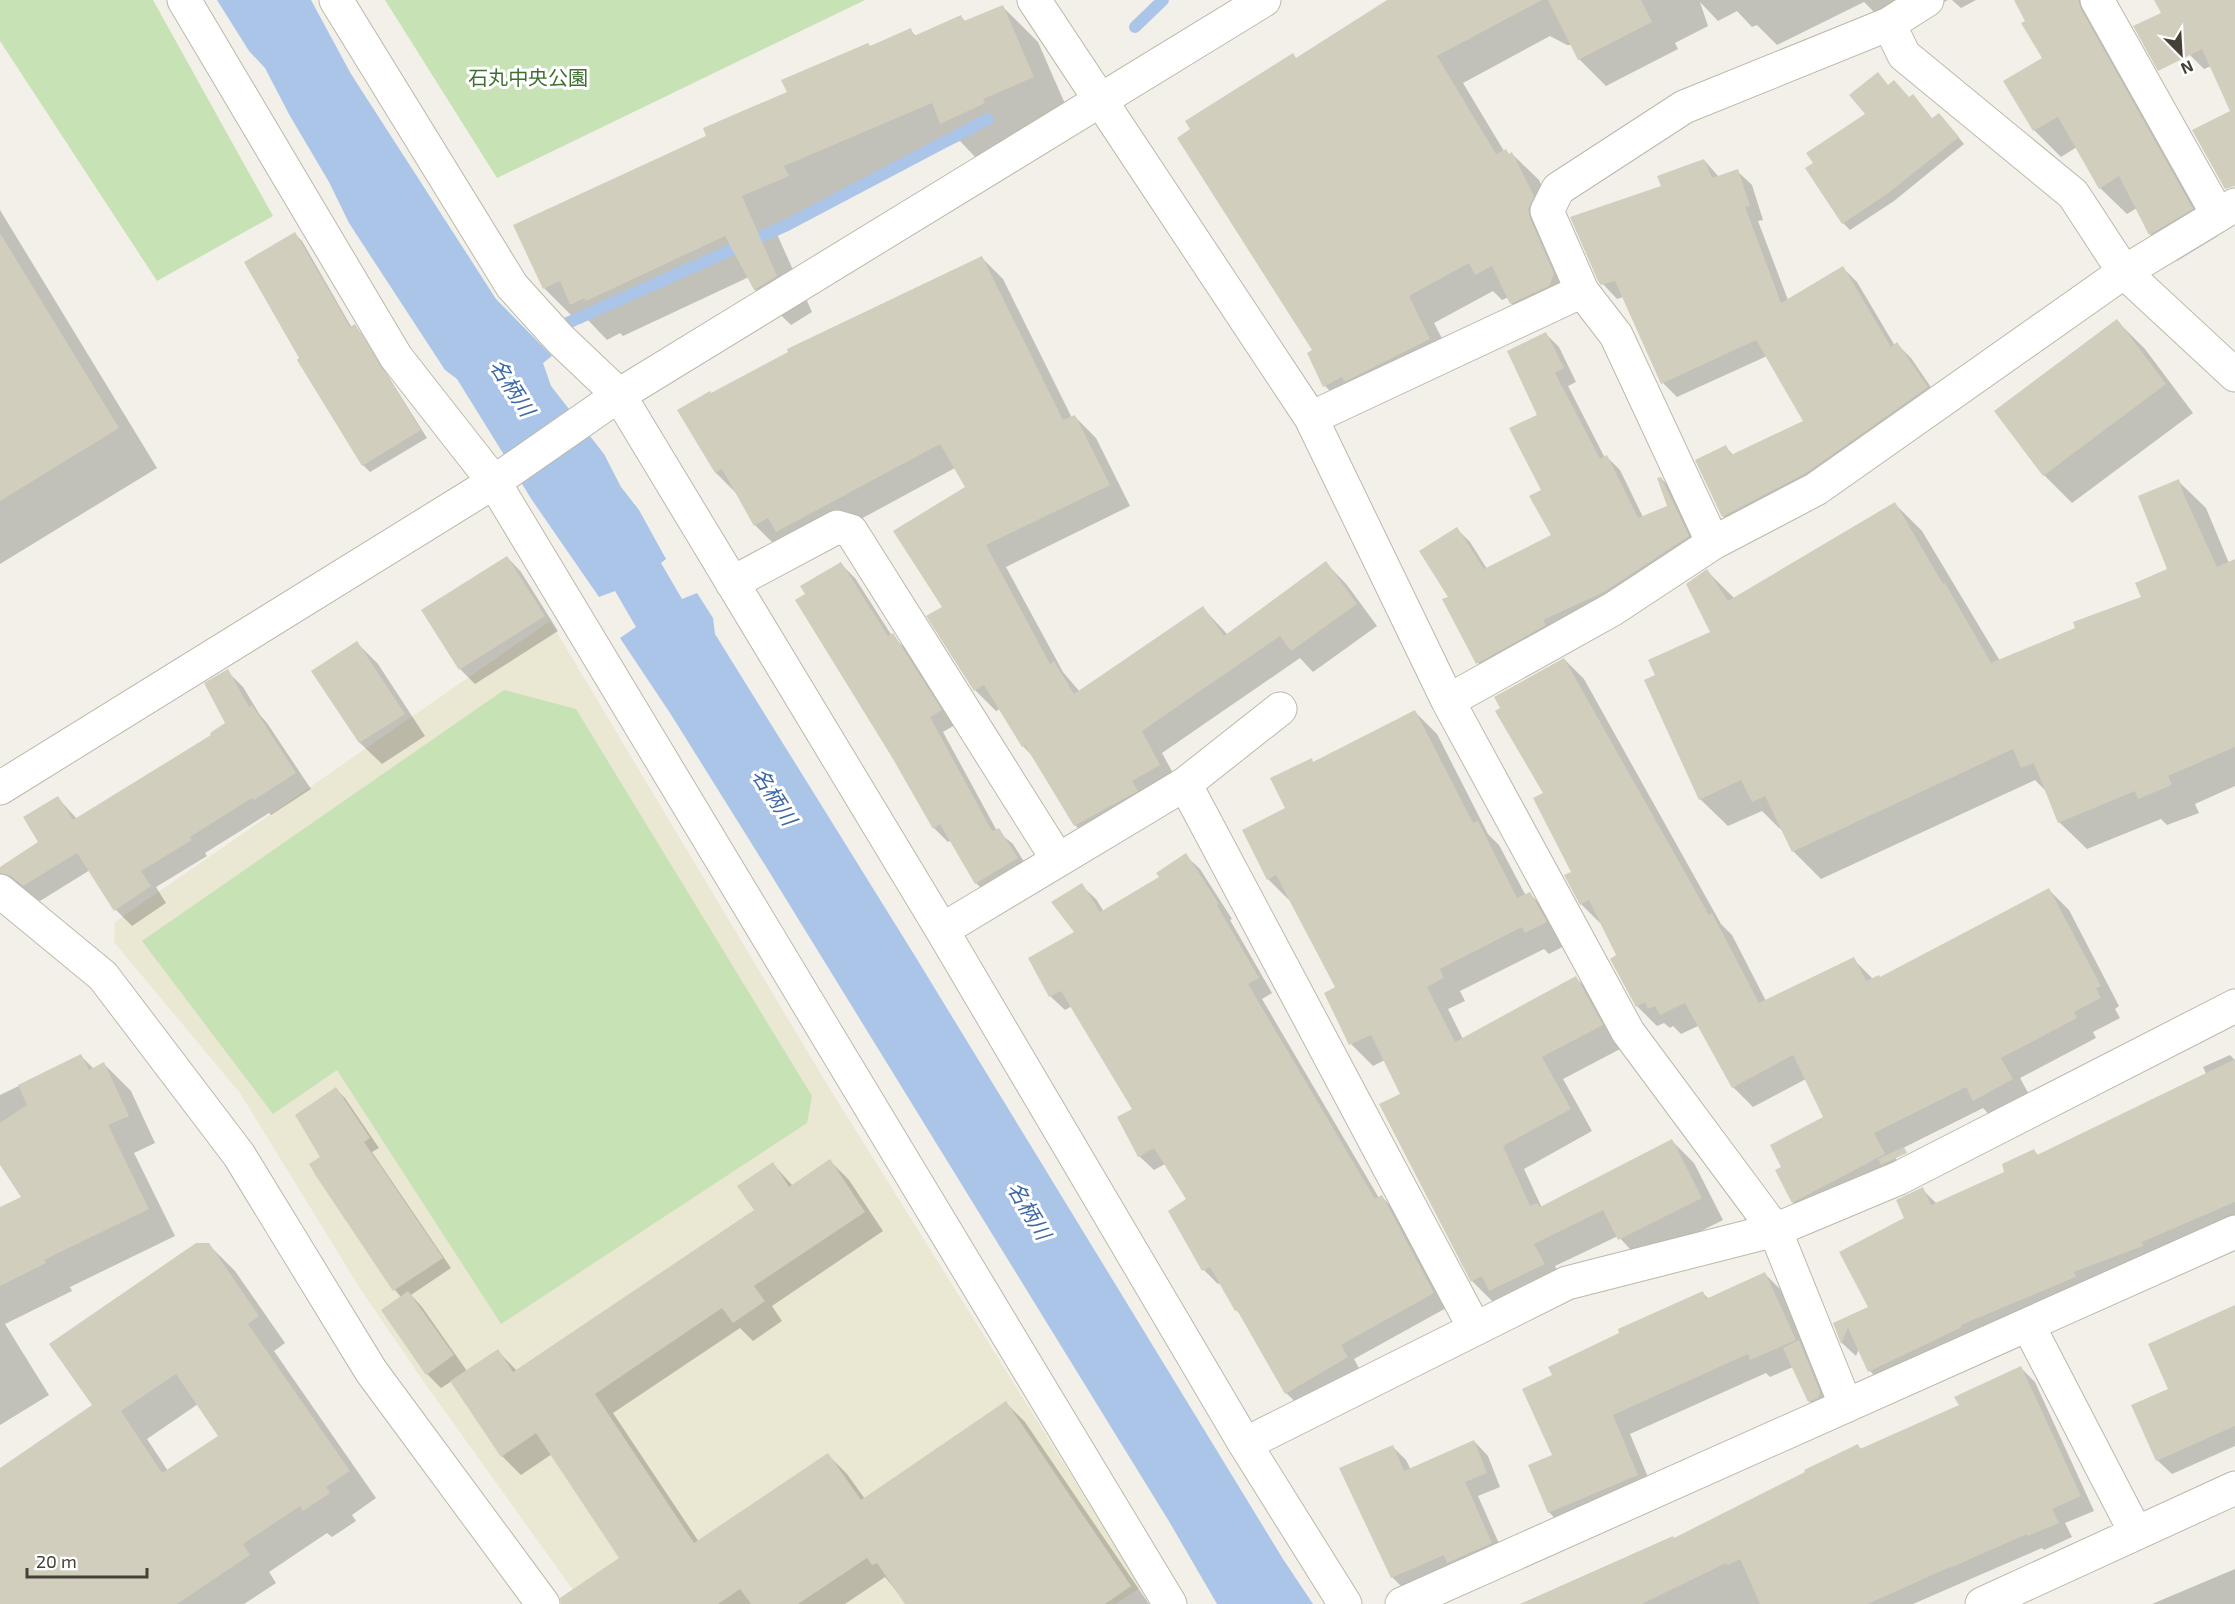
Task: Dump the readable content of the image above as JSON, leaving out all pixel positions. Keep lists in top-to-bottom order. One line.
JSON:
{"water":["名柄川"],"parks":["石丸中央公園"],"scale_bar":"20 m","north":"bottom right"}
